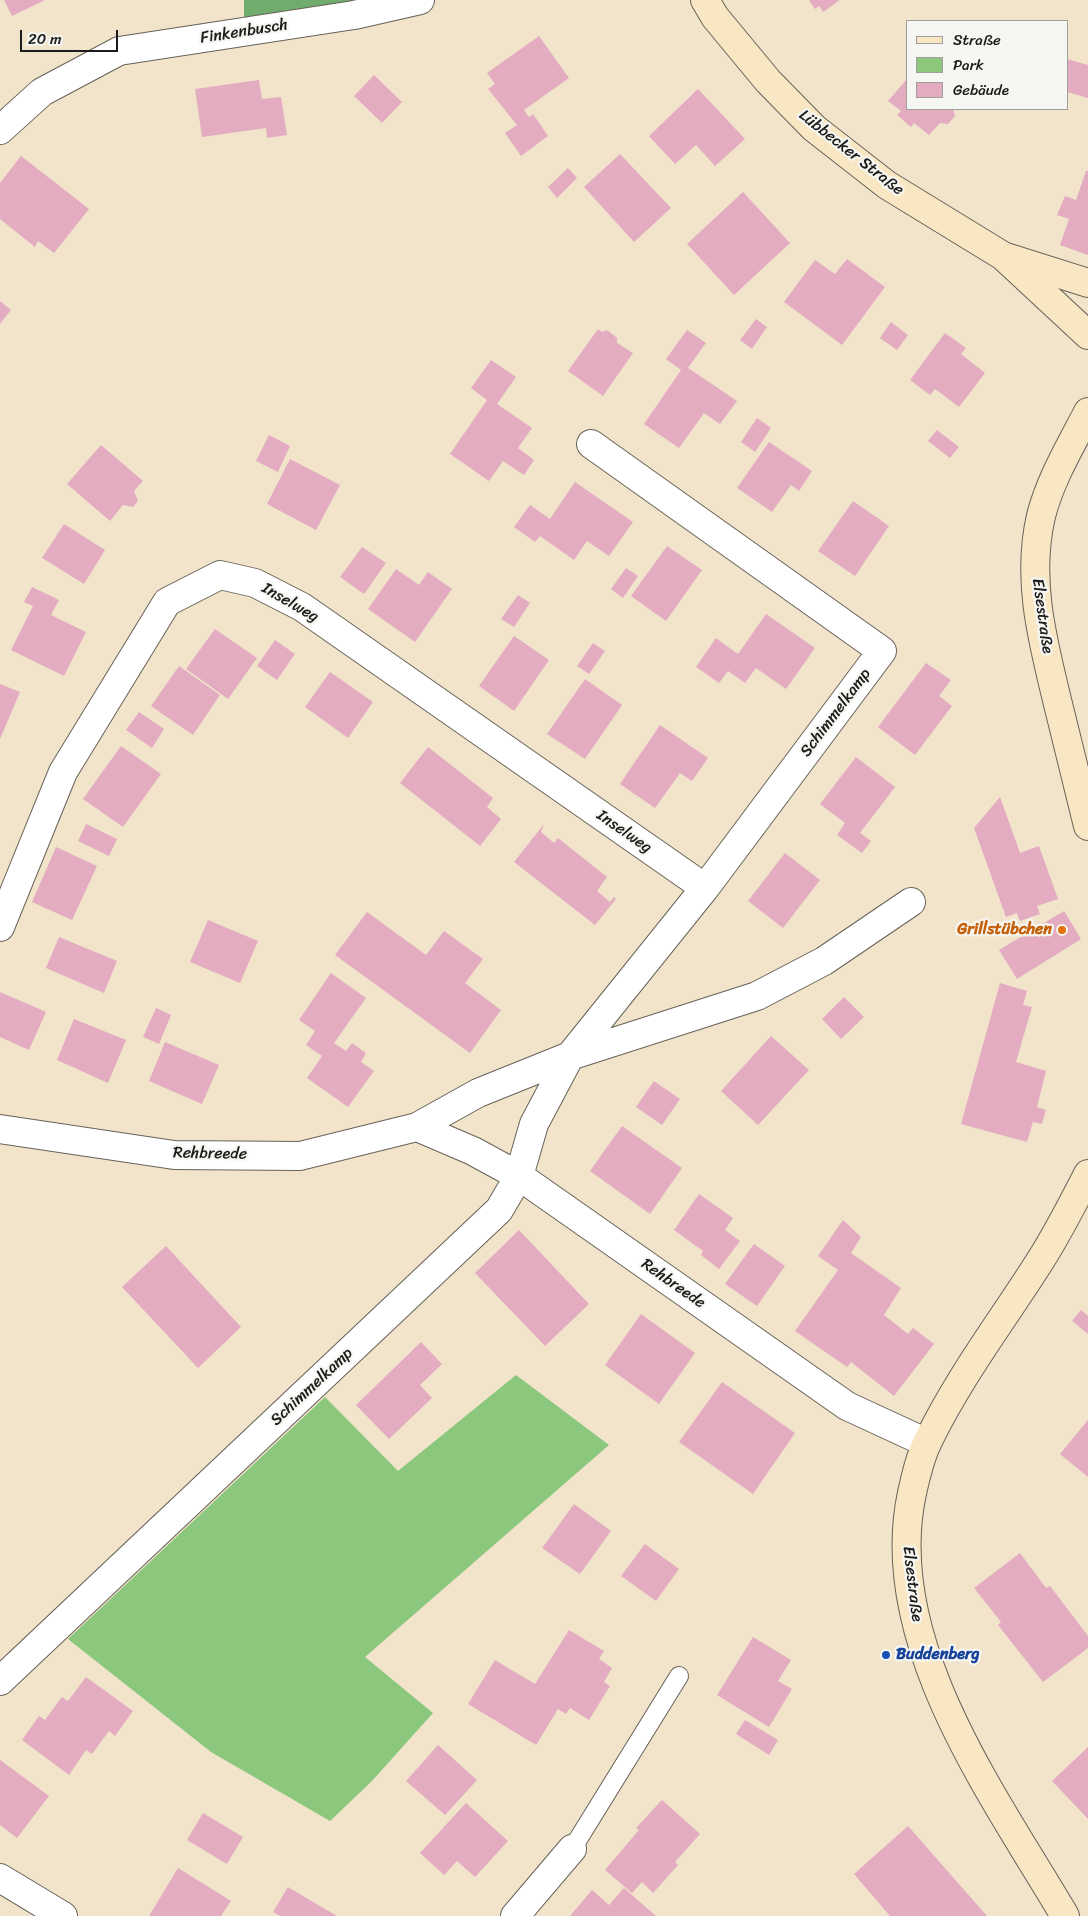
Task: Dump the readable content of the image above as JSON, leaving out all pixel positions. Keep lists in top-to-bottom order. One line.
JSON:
{"streets":{"main road":["Lübbecker Straße","Elsestraße"],"street":["Finkenbusch","Inselweg","Schimmelkamp","Rehbreede"]},"crossings":[["Inselweg","Schimmelkamp"],["Elsestraße","Rehbreede"],["Schimmelkamp","Rehbreede"]],"places":["Grillstübchen","Buddenberg"],"legend":["Straße","Park","Gebäude"],"scale_bar":"20 m"}
